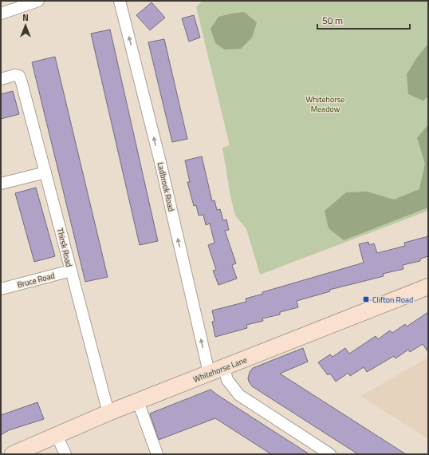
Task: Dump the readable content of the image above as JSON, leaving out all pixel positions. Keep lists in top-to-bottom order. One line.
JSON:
{"streets":{"main road":["Whitehorse Lane"],"street":["Ladbrook Road","Thirsk Road","Bruce Road"]},"crossings":[["Ladbrook Road","Whitehorse Lane"],["Thirsk Road","Bruce Road"],["Thirsk Road","Whitehorse Lane"]],"one_way":["Ladbrook Road"],"parks":["Whitehorse Meadow"],"places":{"transit":["Clifton Road"]},"scale_bar":"50 m","north":"top"}
